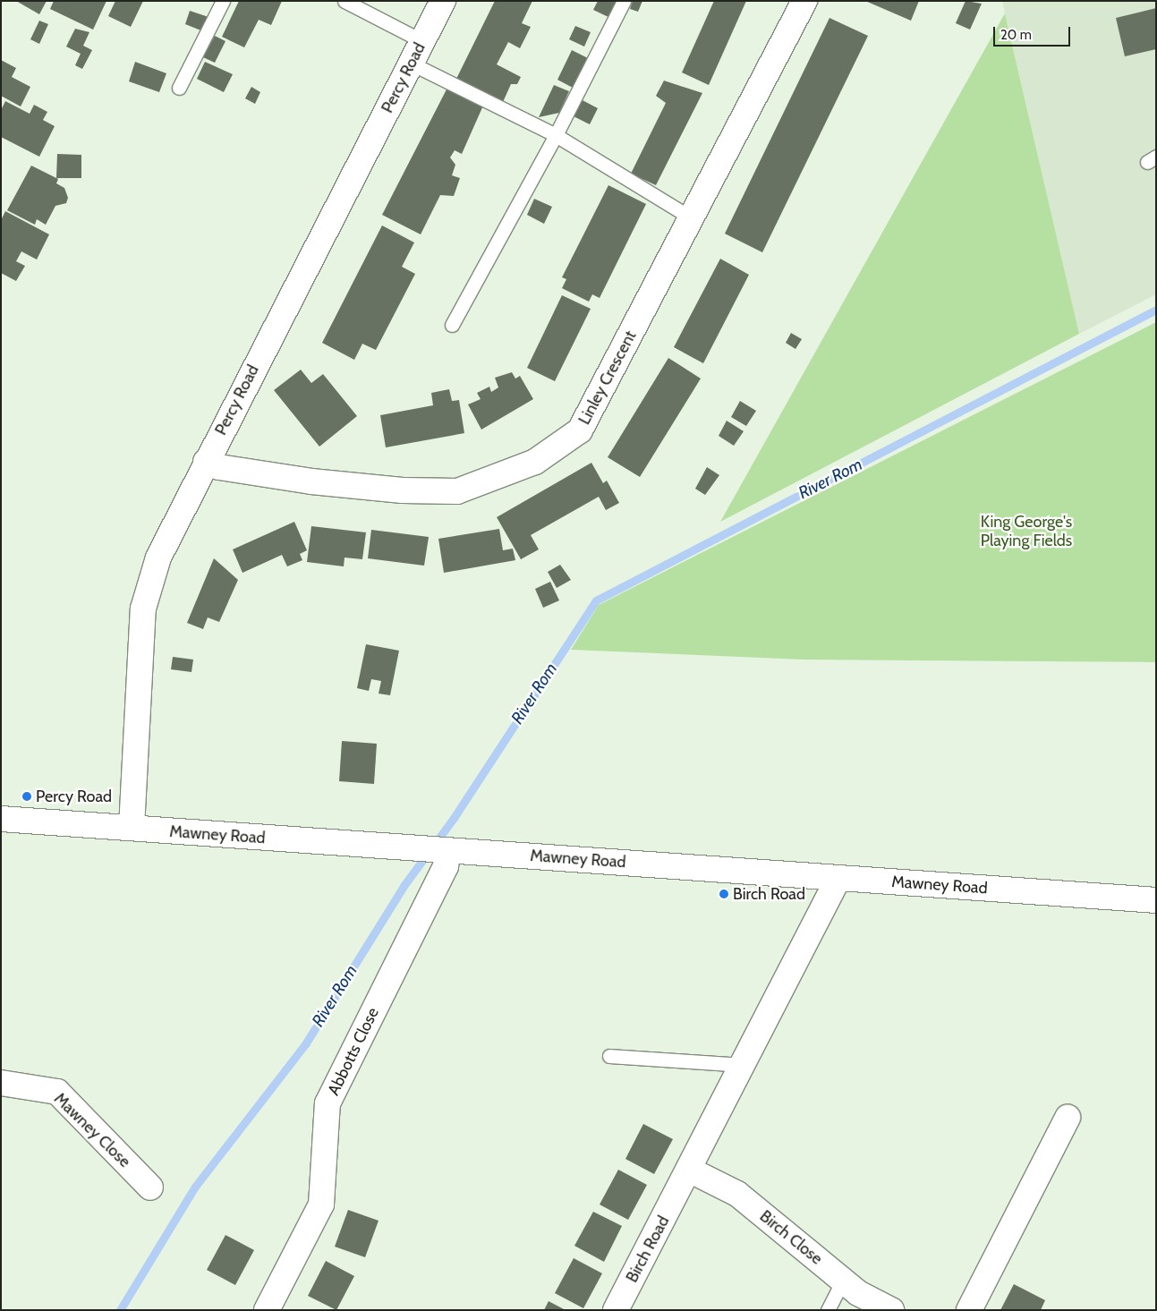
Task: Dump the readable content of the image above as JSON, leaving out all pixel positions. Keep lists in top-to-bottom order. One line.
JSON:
{"streets":{"street":["Percy Road","Linley Crescent","Mawney Road","Abbotts Close","Mawney Close","Birch Close","Birch Road"]},"crossings":[["Percy Road","Linley Crescent"],["Percy Road","Mawney Road"],["Mawney Road","Abbotts Close"],["Mawney Road","Birch Road"],["Birch Close","Birch Road"]],"water":["River Rom"],"parks":["King George's Playing Fields"],"places":["Percy Road","Birch Road"],"scale_bar":"20 m"}
